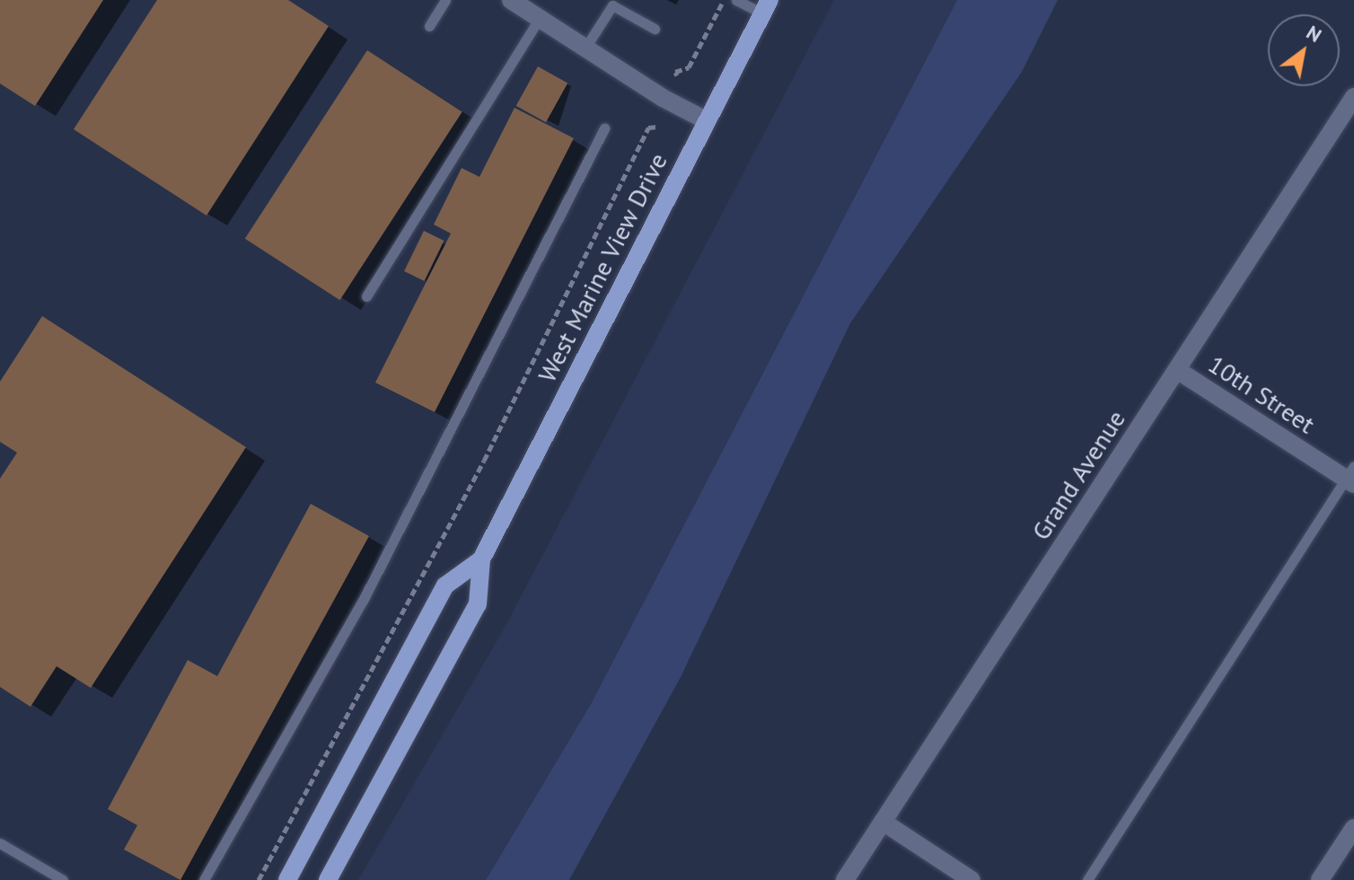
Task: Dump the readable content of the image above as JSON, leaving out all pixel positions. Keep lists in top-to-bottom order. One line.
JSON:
{"streets":{"main road":["West Marine View Drive"],"street":["10th Street","Grand Avenue"]},"crossings":[["10th Street","Grand Avenue"]],"north":"top right"}
